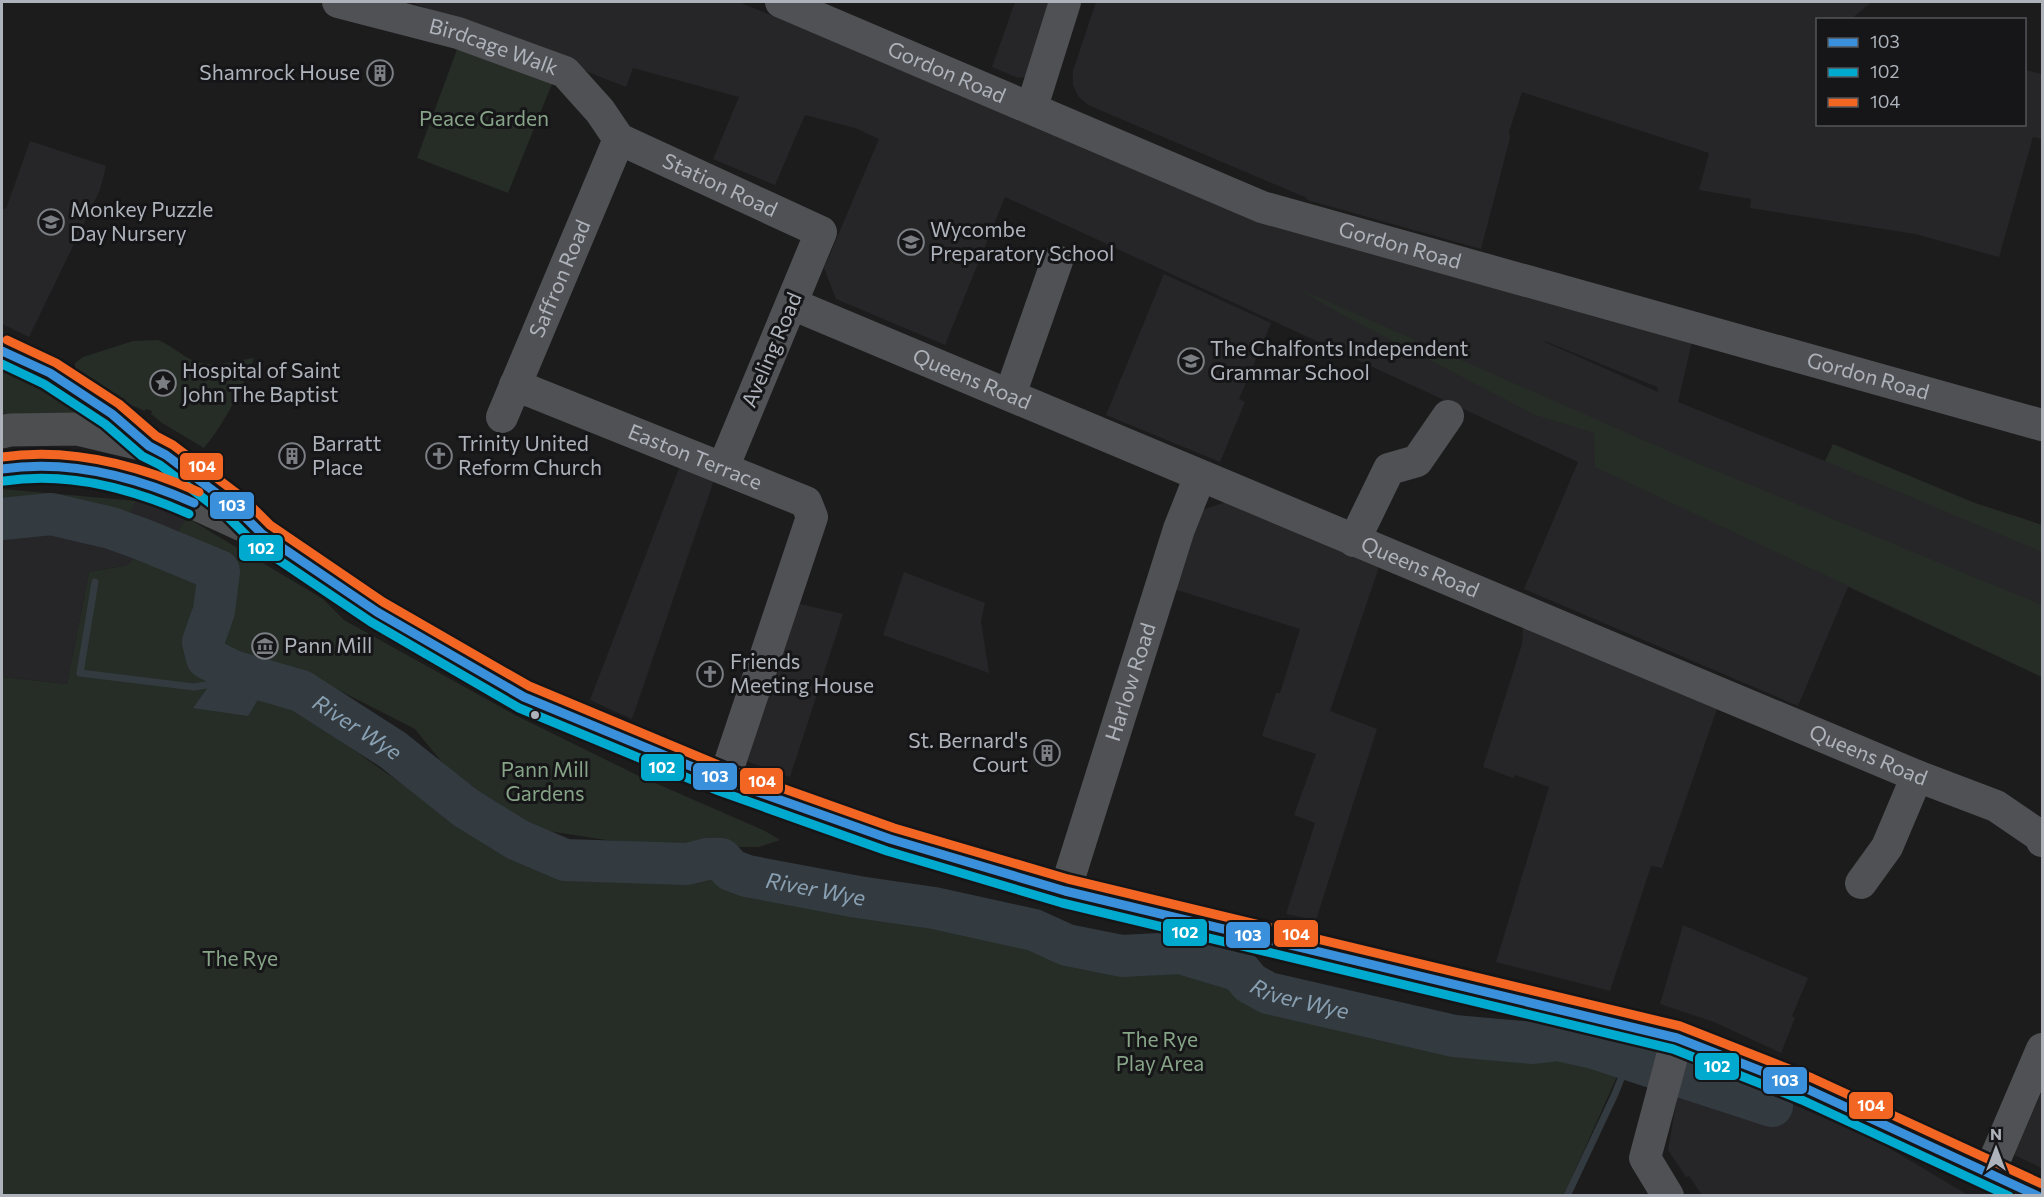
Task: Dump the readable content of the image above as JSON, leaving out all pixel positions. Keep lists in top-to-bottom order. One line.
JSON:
{"streets":{"street":["Birdcage Walk","Gordon Road","Station Road","Saffron Road","Aveling Road","Queens Road","Easton Terrace","Harlow Road"]},"crossings":[["Birdcage Walk","Station Road"],["Birdcage Walk","Saffron Road"],["Station Road","Saffron Road"],["Station Road","Aveling Road"],["Saffron Road","Easton Terrace"],["Aveling Road","Queens Road"],["Aveling Road","Easton Terrace"],["Queens Road","Harlow Road"]],"water":["River Wye"],"parks":["Peace Garden","Pann Mill Gardens","The Rye","The Rye Play Area"],"places":{"building":["Shamrock House","Barratt Place","St. Bernard's Court"],"school or university":["Monkey Puzzle Day Nursery","Wycombe Preparatory School","The Chalfonts Independent Grammar School"],"place":["Hospital of Saint John The Baptist"],"church":["Trinity United Reform Church","Friends Meeting House"],"museum":["Pann Mill"]},"lines":["transit line 104","transit line 103","transit line 102"],"legend":["103","102","104"],"north":"top"}
